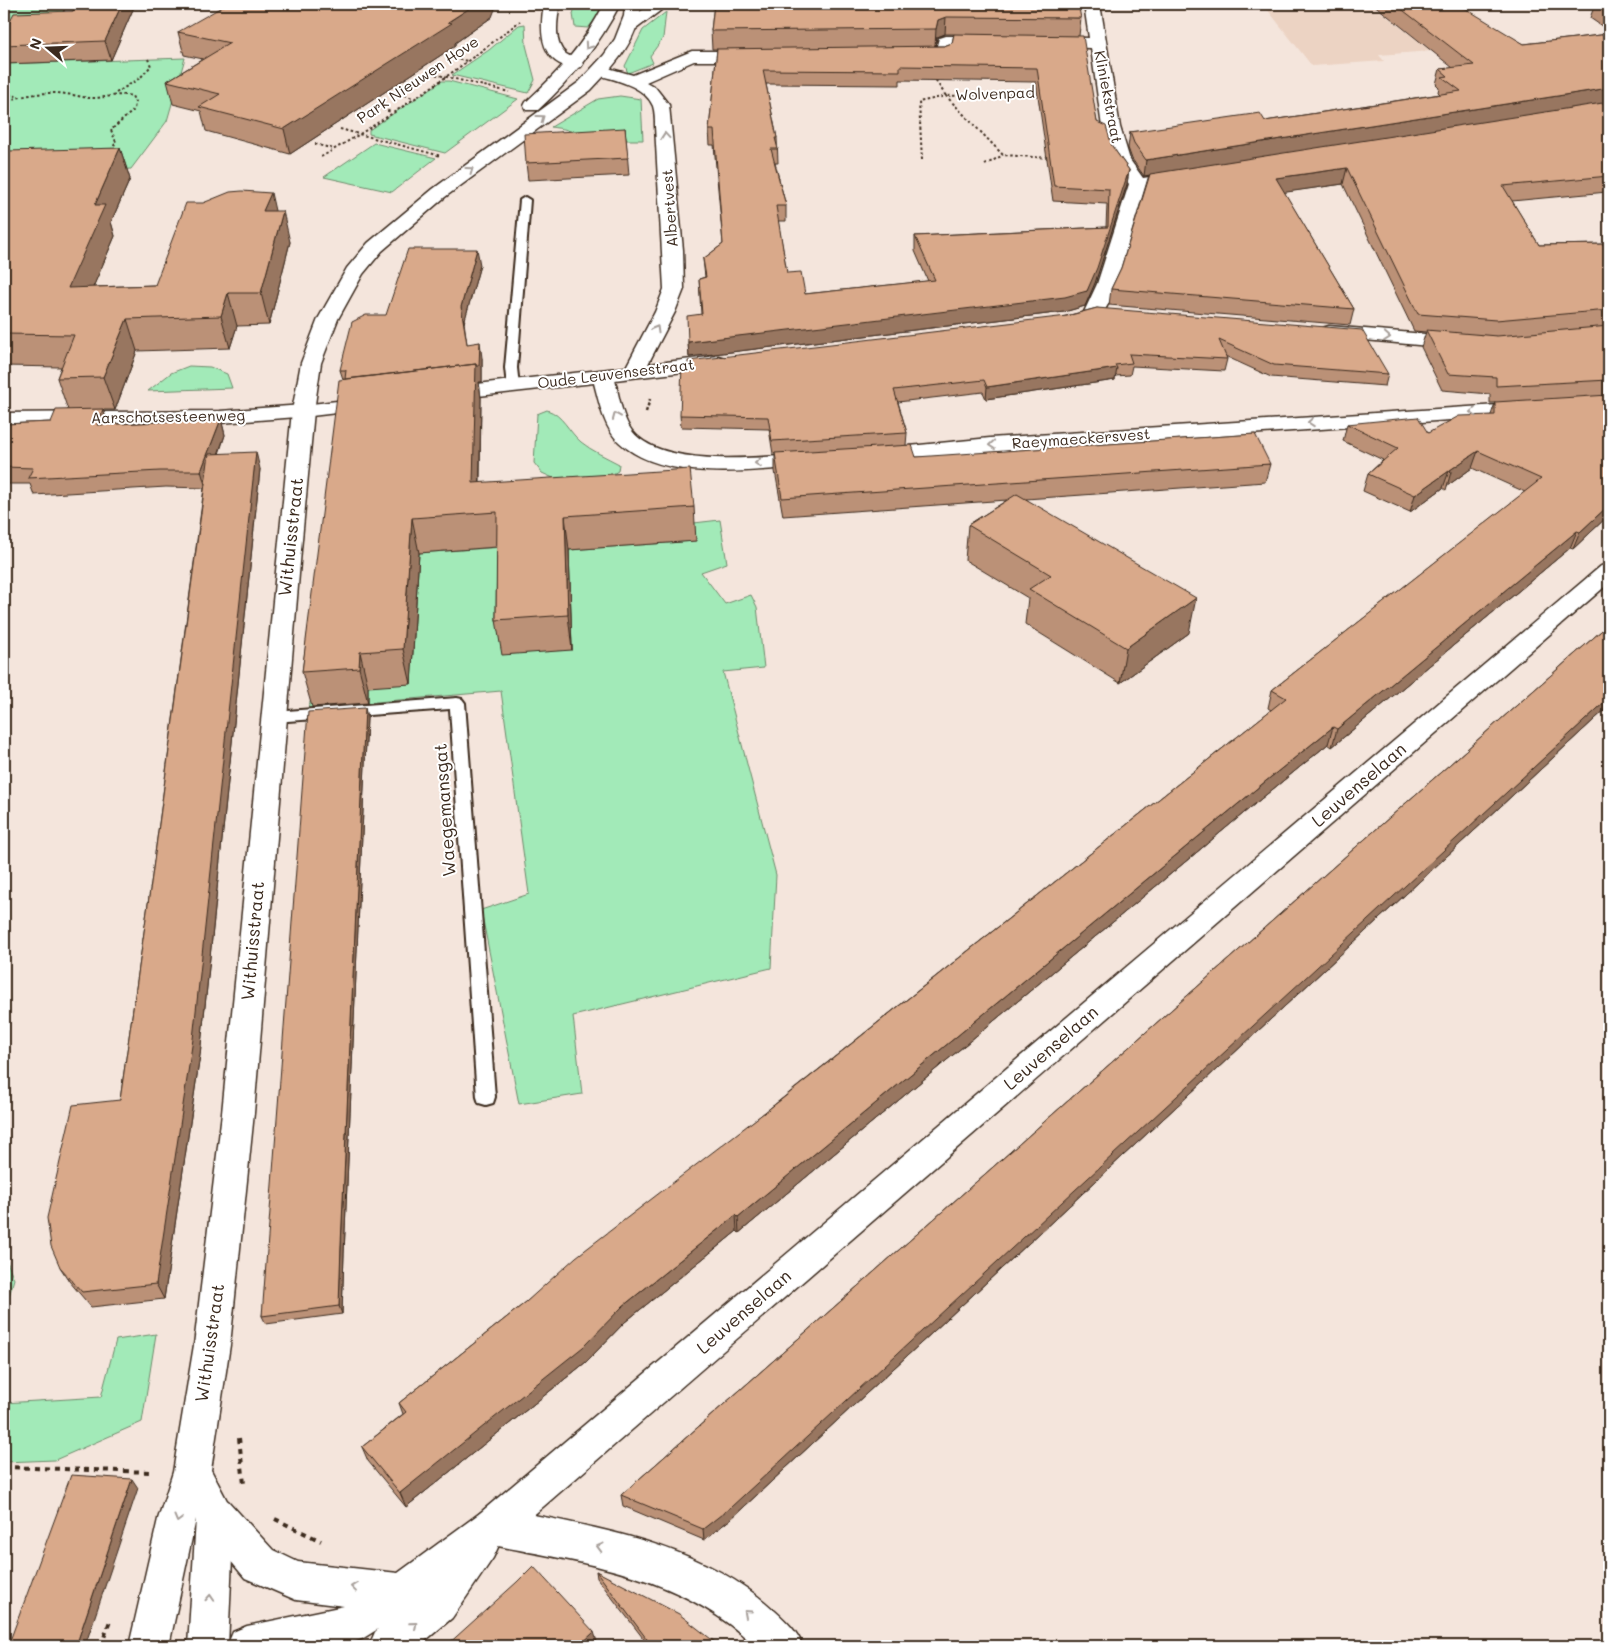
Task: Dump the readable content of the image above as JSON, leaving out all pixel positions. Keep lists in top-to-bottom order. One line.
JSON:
{"streets":{"street":["Kliniekstraat","Albertvest","Oude Leuvensestraat","Aarschotsesteenweg","Raeymaeckersvest","Withuisstraat","Leuvenselaan"],"lane":["Waegemansgat"],"path":["Park Nieuwen Hove","Wolvenpad"]},"crossings":[["Wolvenpad","Kliniekstraat"],["Albertvest","Oude Leuvensestraat"],["Albertvest","Withuisstraat"],["Oude Leuvensestraat","Raeymaeckersvest"],["Aarschotsesteenweg","Withuisstraat"],["Withuisstraat","Waegemansgat"]],"one_way":["Albertvest","Raeymaeckersvest"],"north":"left"}
